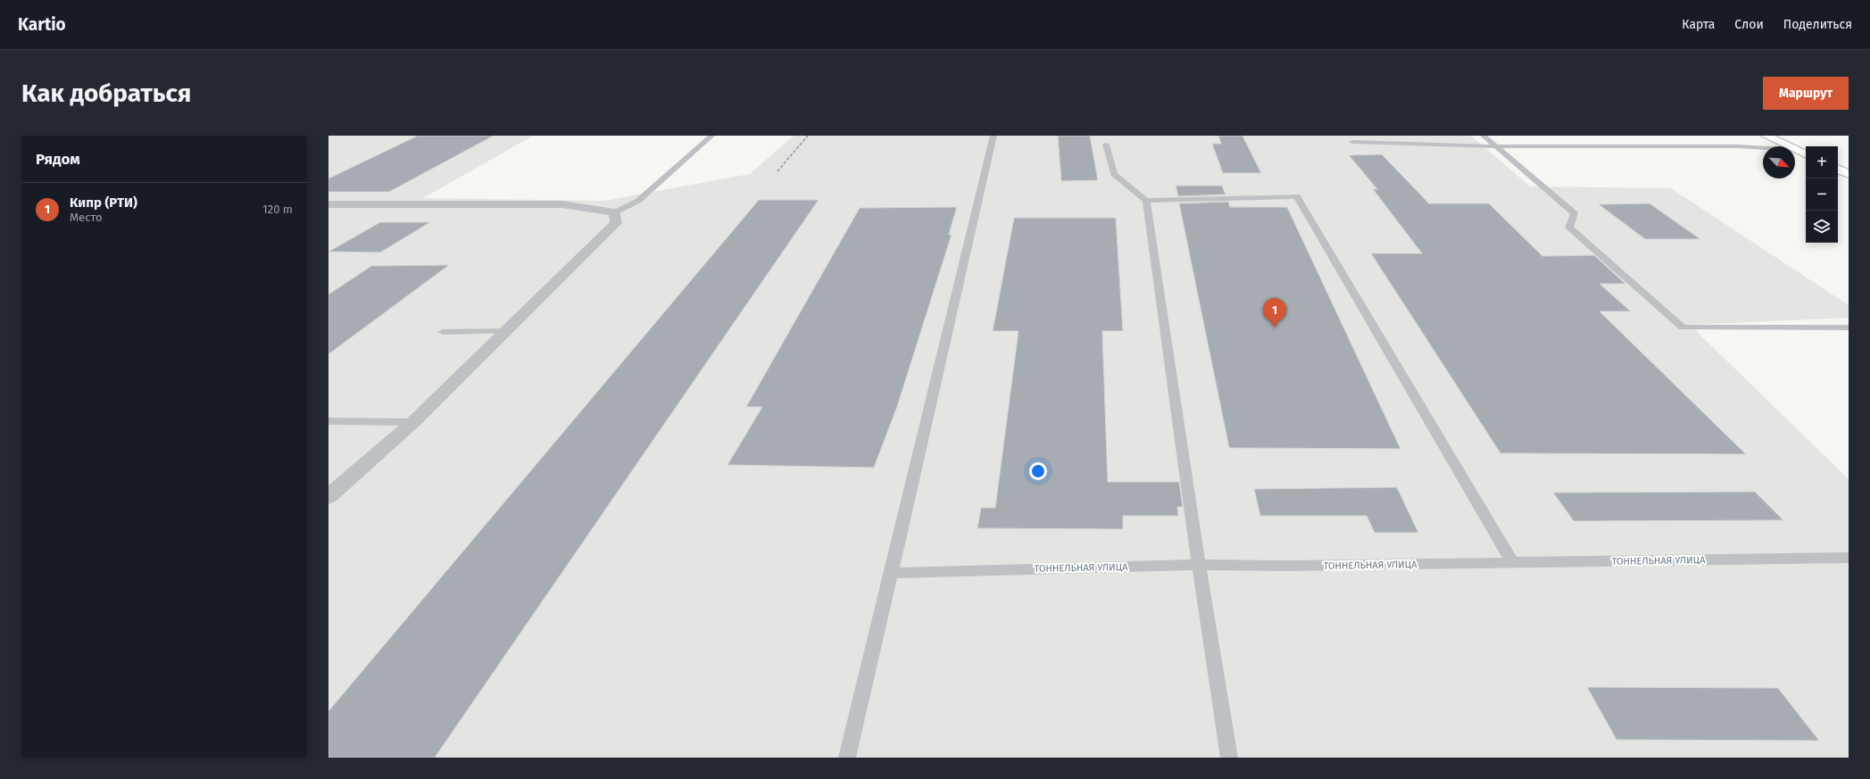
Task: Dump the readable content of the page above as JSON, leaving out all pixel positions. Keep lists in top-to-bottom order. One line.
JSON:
{"streets":{"lane":["ТОННЕЛЬНАЯ УЛИЦА"]},"north":"bottom right","page":{"header":"Kartio","nav":["Карта","Слои","Поделиться"],"buttons":"Маршрут","title":"Как добраться","heading":"Рядом","map_buttons":["+","−"],"list":[{"mark":"1","name":"Кипр (РТИ)","note":"Место","value":"120 m"}],"pins":"1"}}
